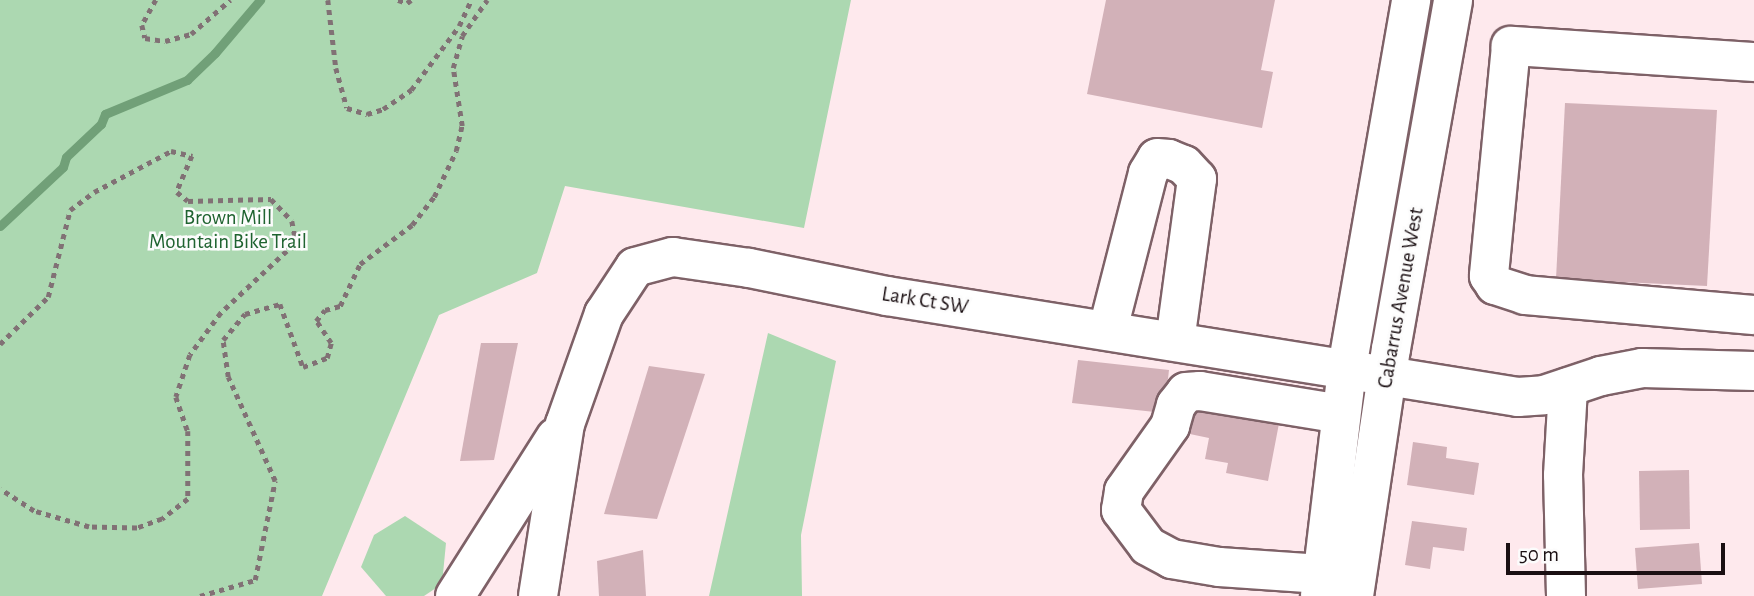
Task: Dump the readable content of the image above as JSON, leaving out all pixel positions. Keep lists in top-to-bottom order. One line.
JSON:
{"streets":{"street":["Cabarrus Avenue West","Lark Ct SW"]},"crossings":[["Cabarrus Avenue West","Lark Ct SW"]],"parks":["Brown Mill Mountain Bike Trail"],"scale_bar":"50 m"}
